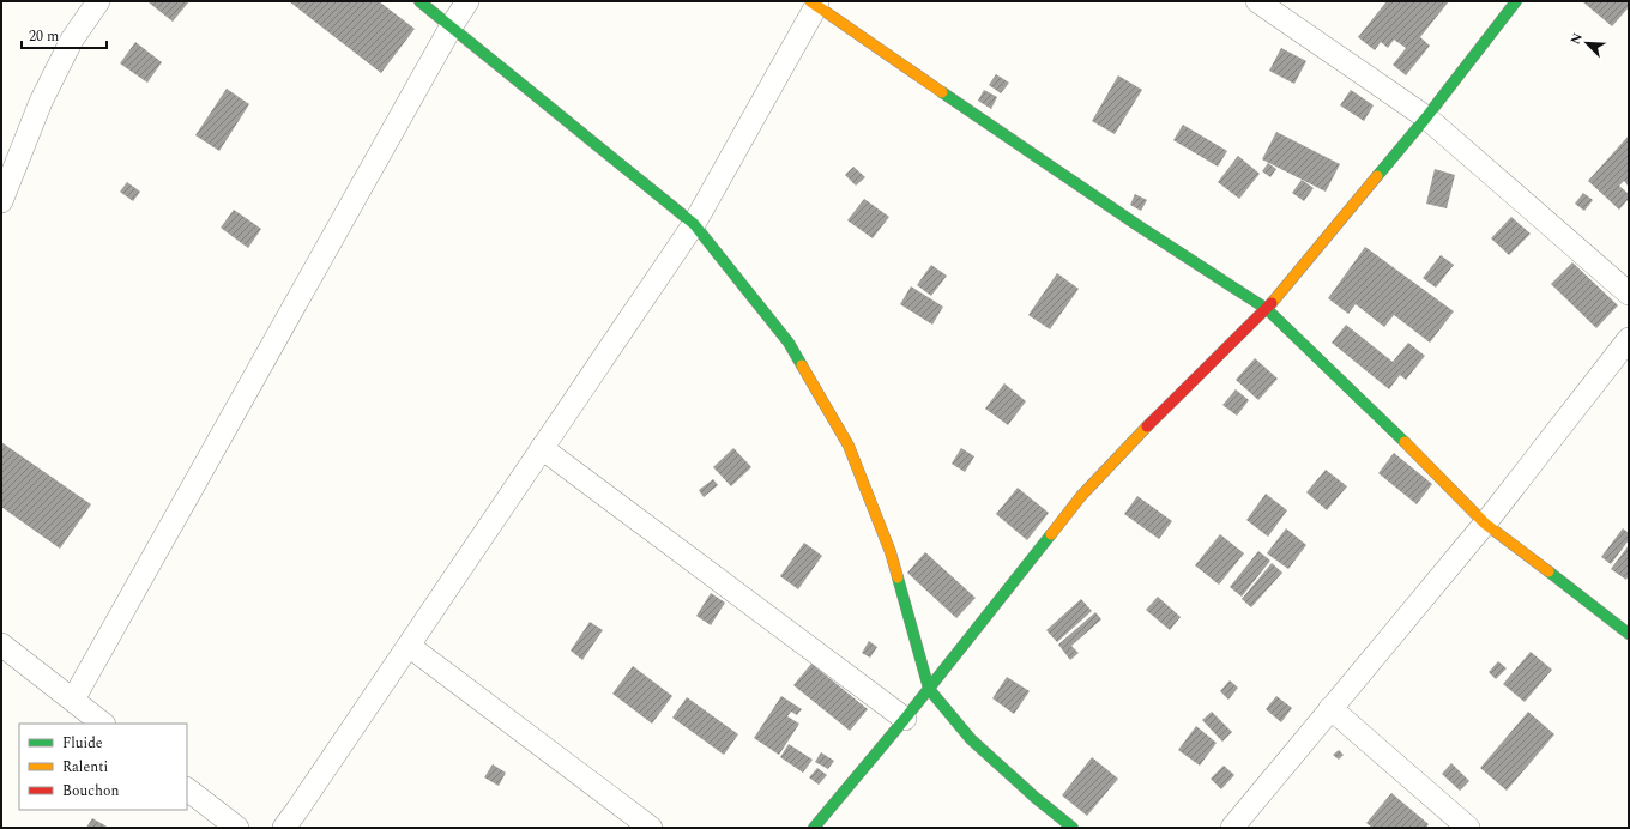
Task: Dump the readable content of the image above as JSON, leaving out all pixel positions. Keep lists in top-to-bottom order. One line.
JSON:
{"legend":["Fluide","Ralenti","Bouchon"],"scale_bar":"20 m","north":"top left"}
